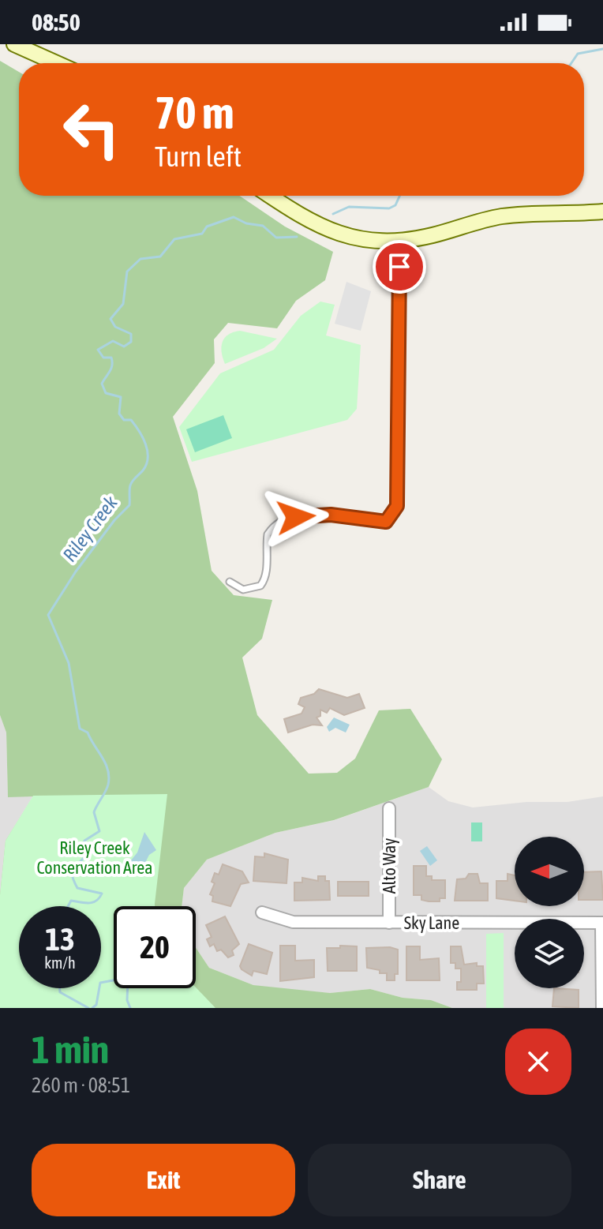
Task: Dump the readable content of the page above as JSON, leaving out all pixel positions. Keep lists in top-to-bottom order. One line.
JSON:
{"streets":{"street":["Alto Way","Sky Lane"]},"crossings":[["Alto Way","Sky Lane"]],"water":["Riley Creek"],"parks":["Riley Creek Conservation Area"],"north":"left","page":{"status":"08:50","turn":["70 m","Turn left"],"speed":"13 km/h","limit":"20","heading":["1 min","260 m · 08:51"],"buttons":["Exit","Share"]}}
